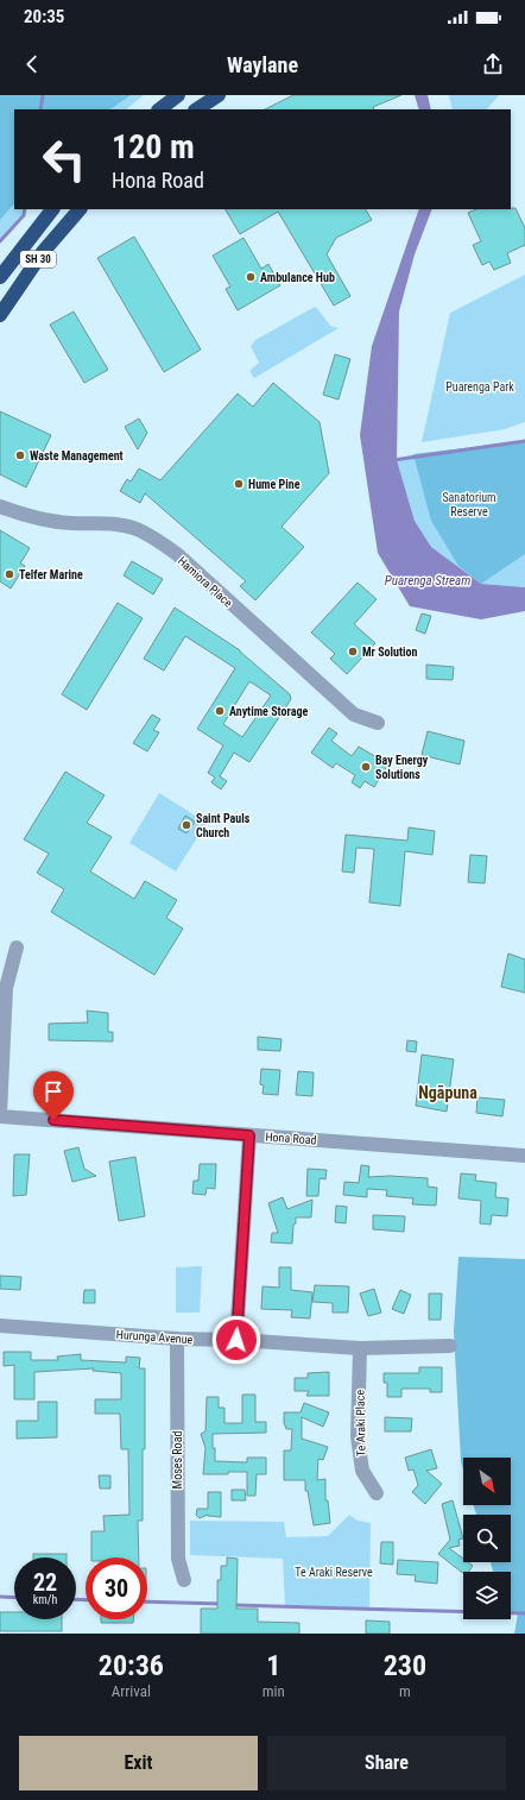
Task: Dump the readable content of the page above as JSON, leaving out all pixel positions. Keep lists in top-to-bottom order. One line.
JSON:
{"streets":{"highway":["SH 30"],"street":["Hamiora Place","Hona Road","Hurunga Avenue","Te Araki Place","Moses Road"]},"crossings":[["Hurunga Avenue","Te Araki Place"],["Hurunga Avenue","Moses Road"]],"districts":["Ngāpuna"],"water":["Puarenga Stream"],"parks":["Puarenga Park","Sanatorium Reserve","Te Araki Reserve"],"places":["Ambulance Hub","Waste Management","Hume Pine","Telfer Marine","Mr Solution","Anytime Storage","Bay Energy Solutions","Saint Pauls Church"],"north":"bottom right","page":{"status":"20:35","header":"Waylane","turn":["120 m","Hona Road"],"speed":"22 km/h","limit":"30","eta":["20:36","Arrival","1","min","230","m"],"buttons":["Exit","Share"]}}
